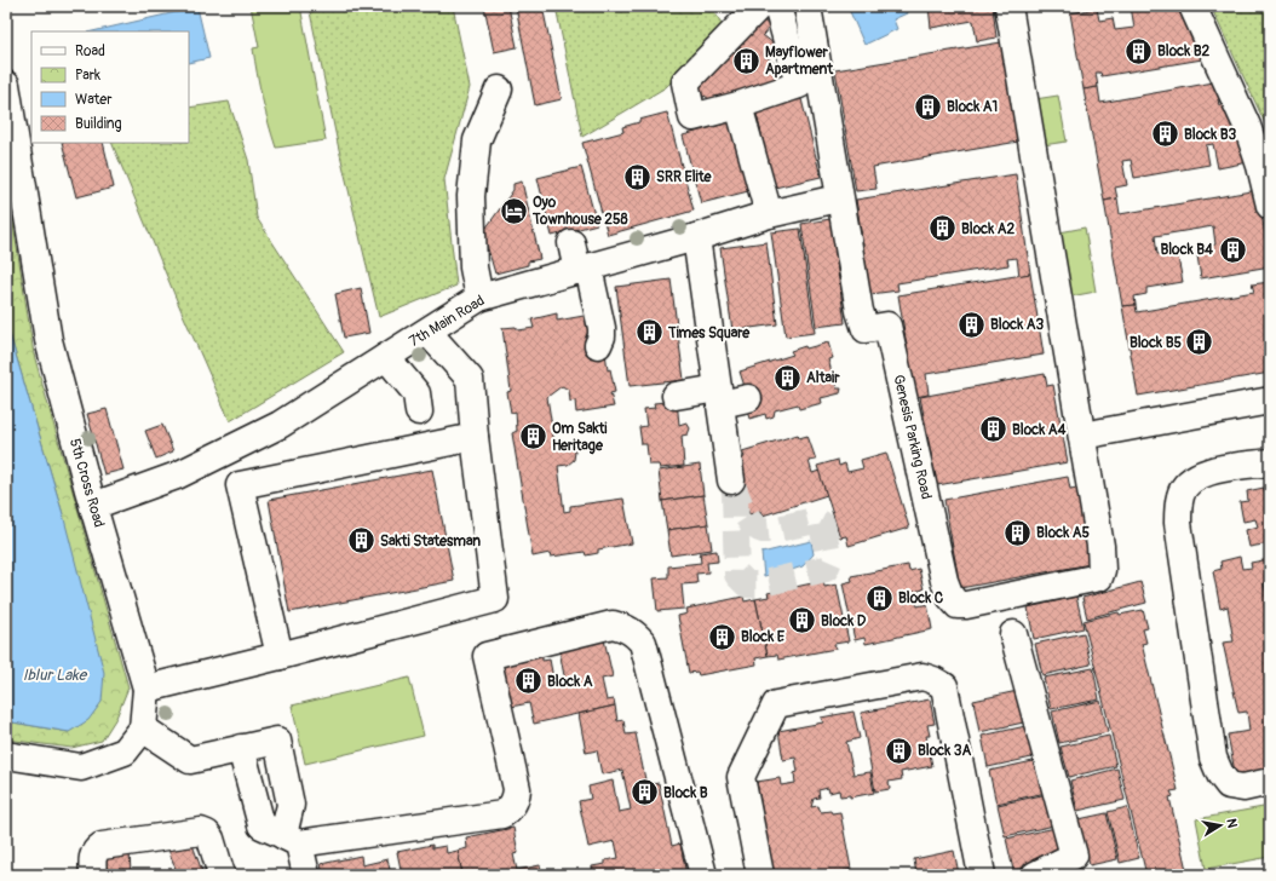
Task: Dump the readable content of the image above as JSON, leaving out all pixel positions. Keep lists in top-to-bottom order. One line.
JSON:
{"streets":{"street":["7th Main Road","Genesis Parking Road","5th Cross Road"]},"crossings":[["7th Main Road","5th Cross Road"]],"water":["Iblur Lake"],"places":{"building":["Block B2","Mayflower Apartment","Block A1","Block B3","SRR Elite","Block A2","Block B4","Block A3","Times Square","Block B5","Altair","Block A4","Om Sakti Heritage","Block A5","Sakti Statesman","Block C","Block D","Block E","Block A","Block 3A","Block B"],"hotel":["Oyo Townhouse 258"]},"legend":["Road","Park","Water","Building"],"north":"right"}
